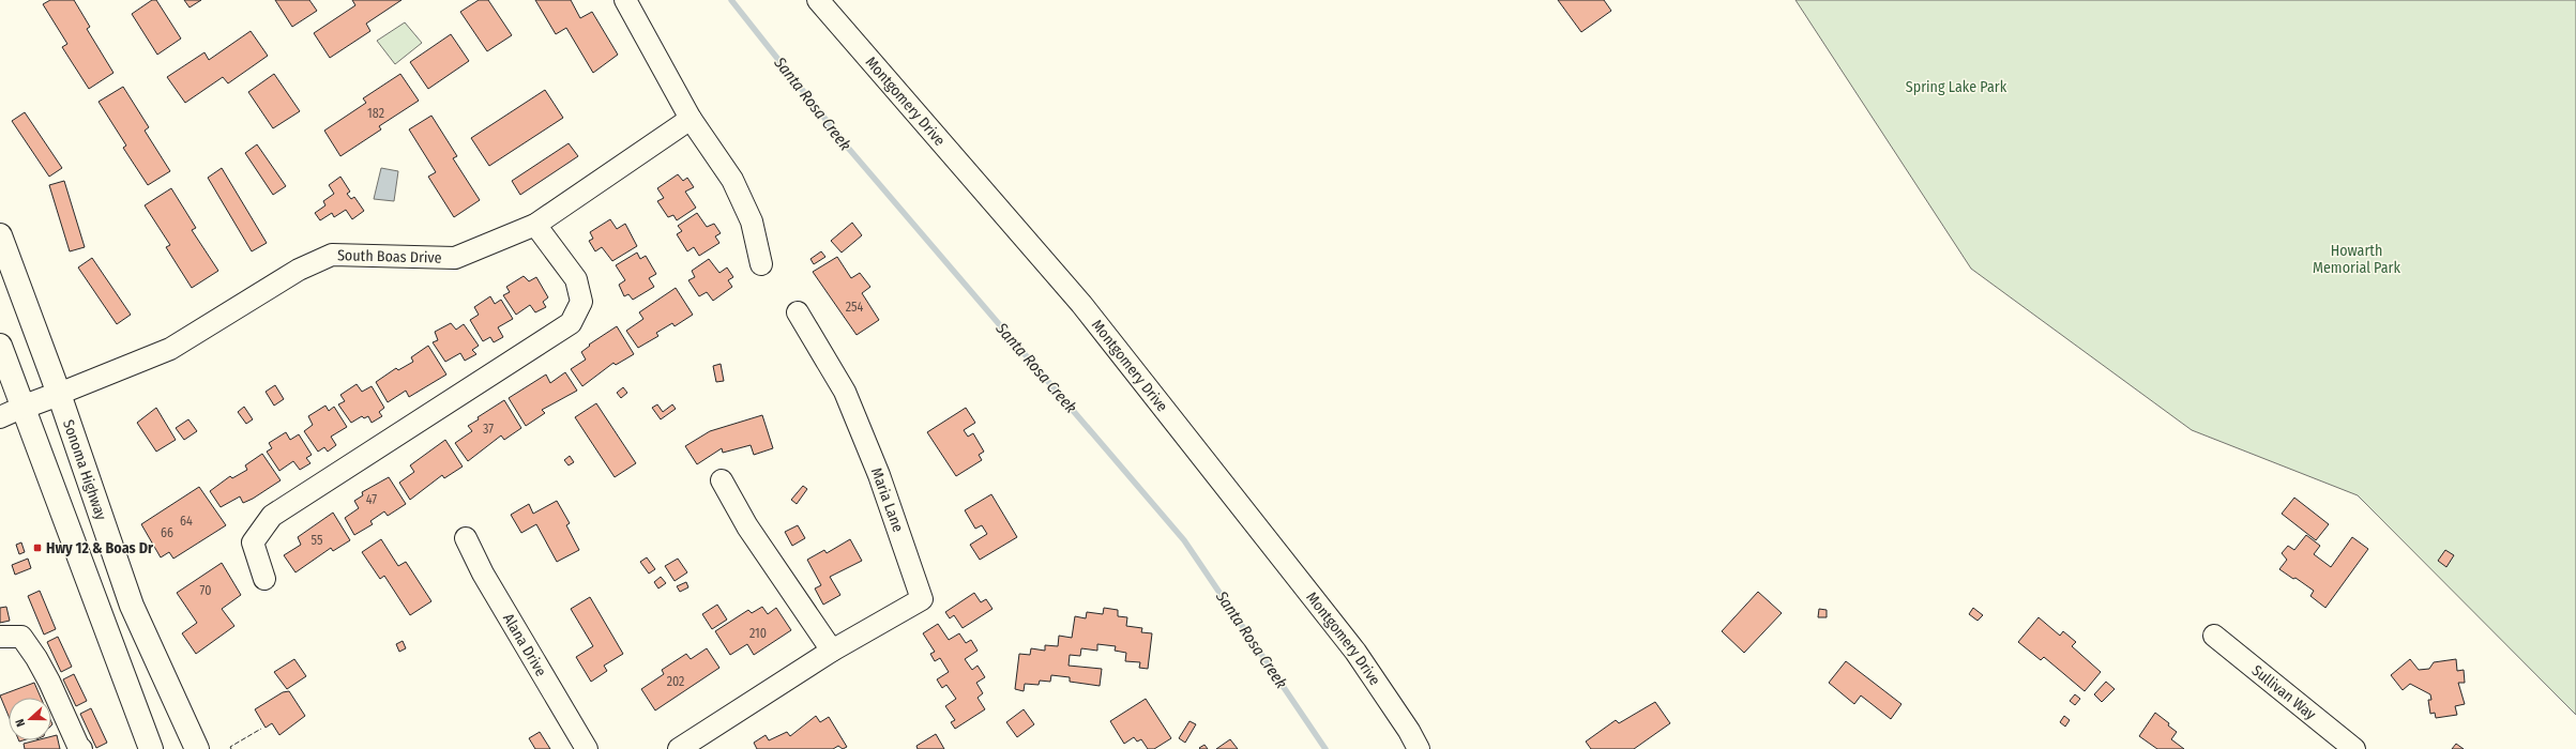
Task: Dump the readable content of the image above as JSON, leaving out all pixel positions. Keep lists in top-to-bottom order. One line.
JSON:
{"streets":{"main road":["Sonoma Highway"],"street":["Montgomery Drive","South Boas Drive","Maria Lane","Alana Drive","Sullivan Way"]},"crossings":[["South Boas Drive","Sonoma Highway"]],"water":["Santa Rosa Creek"],"parks":["Spring Lake Park","Howarth Memorial Park"],"places":{"transit":["Hwy 12 & Boas Dr"]},"house_numbers":["182","254","37","47","64","66","55","70","210","202"],"north":"left"}
